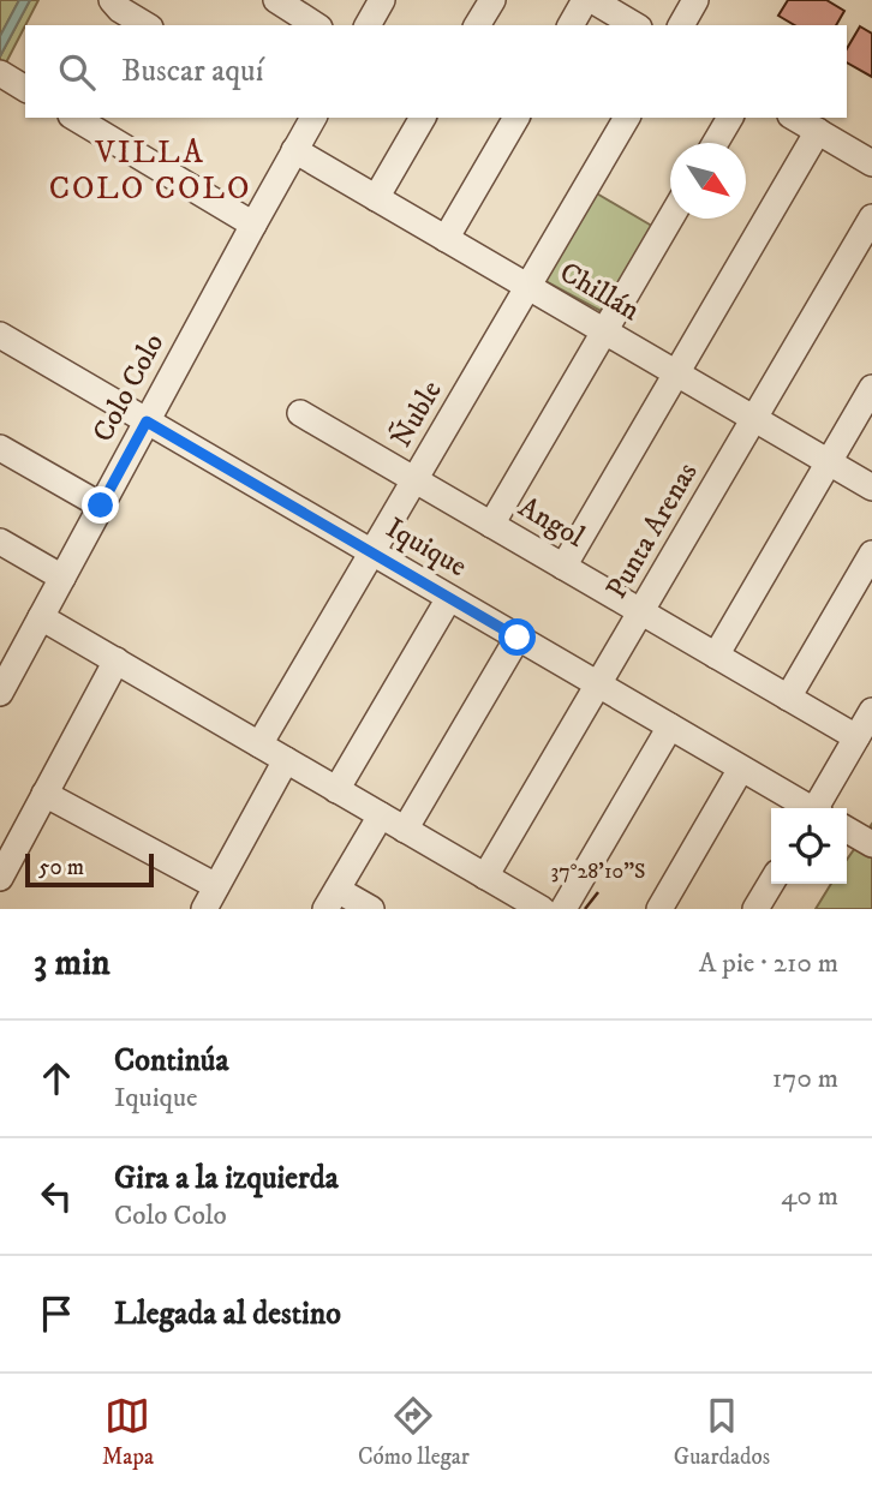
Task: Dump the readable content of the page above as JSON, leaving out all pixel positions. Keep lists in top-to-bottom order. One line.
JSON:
{"streets":{"street":["Chillán","Colo Colo","Ñuble","Angol","Punta Arenas","Iquique"]},"crossings":[["Chillán","Colo Colo"],["Chillán","Ñuble"],["Chillán","Punta Arenas"],["Colo Colo","Iquique"],["Ñuble","Angol"],["Ñuble","Iquique"],["Angol","Punta Arenas"],["Punta Arenas","Iquique"]],"districts":["VILLA COLO COLO"],"scale_bar":"50 m","north":"bottom right","page":{"search":"Buscar aquí","scale":"50 m","heading":["3 min","A pie · 210 m"],"list":[["Continúa","Iquique","170 m"],["Gira a la izquierda","Colo Colo","40 m"],"Llegada al destino"],"nav":["Mapa","Cómo llegar","Guardados"]},"coordinates":["37°28'10\"S"]}
